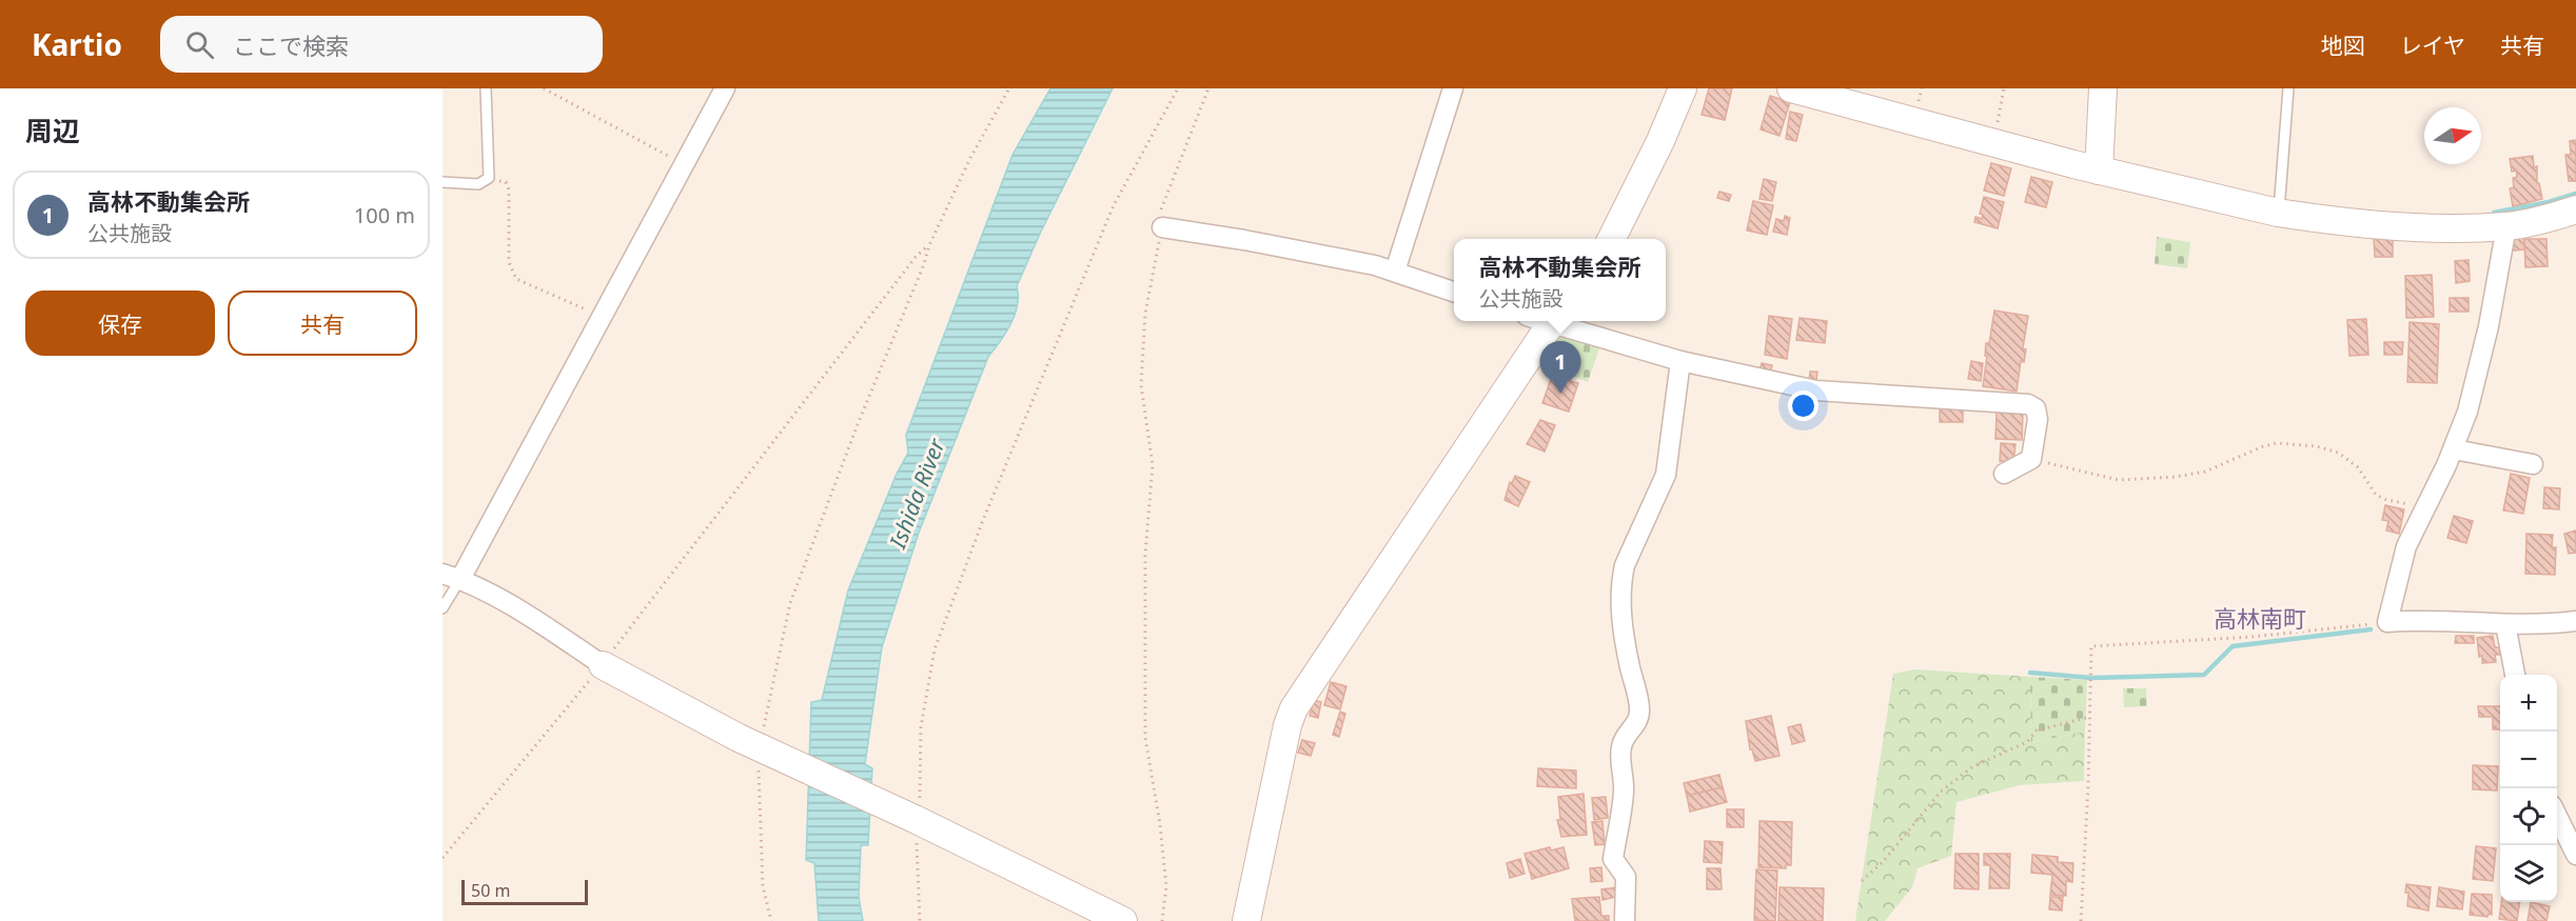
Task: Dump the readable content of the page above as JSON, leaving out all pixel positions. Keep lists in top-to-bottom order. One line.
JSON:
{"districts":["高林南町"],"water":["Ishida River"],"scale_bar":"50 m","north":"right","page":{"header":"Kartio","search":"ここで検索","nav":["地図","レイヤ","共有"],"heading":"周辺","list":[{"mark":"1","name":"高林不動集会所","note":"公共施設","value":"100 m"}],"popup":["高林不動集会所","公共施設"],"buttons":["保存","共有"],"pins":"1","map_buttons":["+","−"],"scale":"50 m"}}
